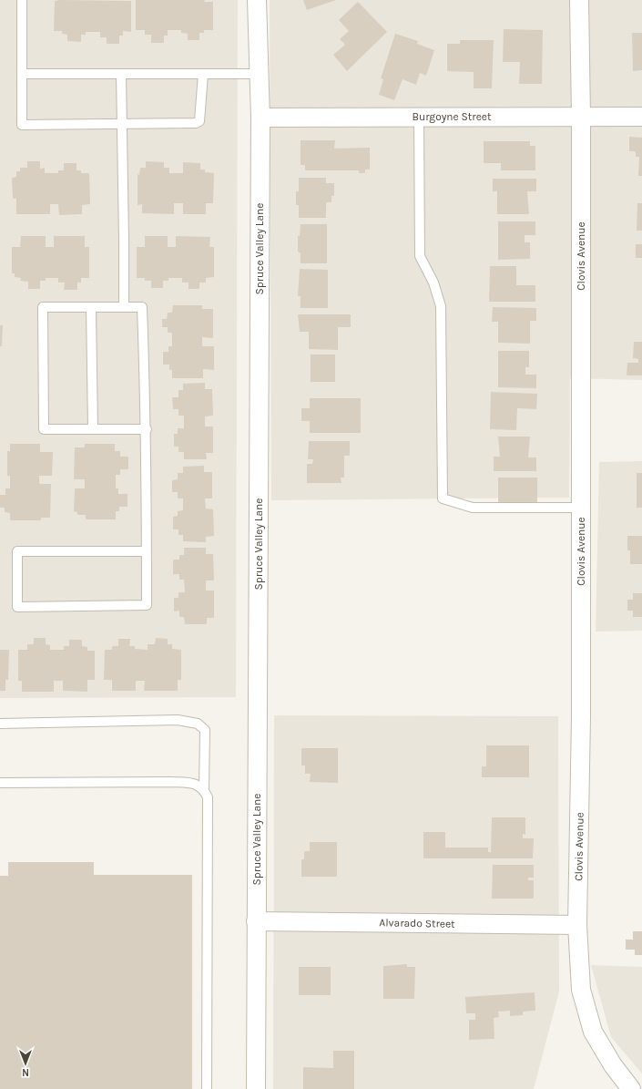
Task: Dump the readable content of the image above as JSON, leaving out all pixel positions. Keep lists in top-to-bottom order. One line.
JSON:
{"streets":{"street":["Burgoyne Street","Spruce Valley Lane","Clovis Avenue","Alvarado Street"]},"crossings":[["Burgoyne Street","Spruce Valley Lane"],["Burgoyne Street","Clovis Avenue"],["Spruce Valley Lane","Alvarado Street"],["Clovis Avenue","Alvarado Street"]],"north":"bottom"}
